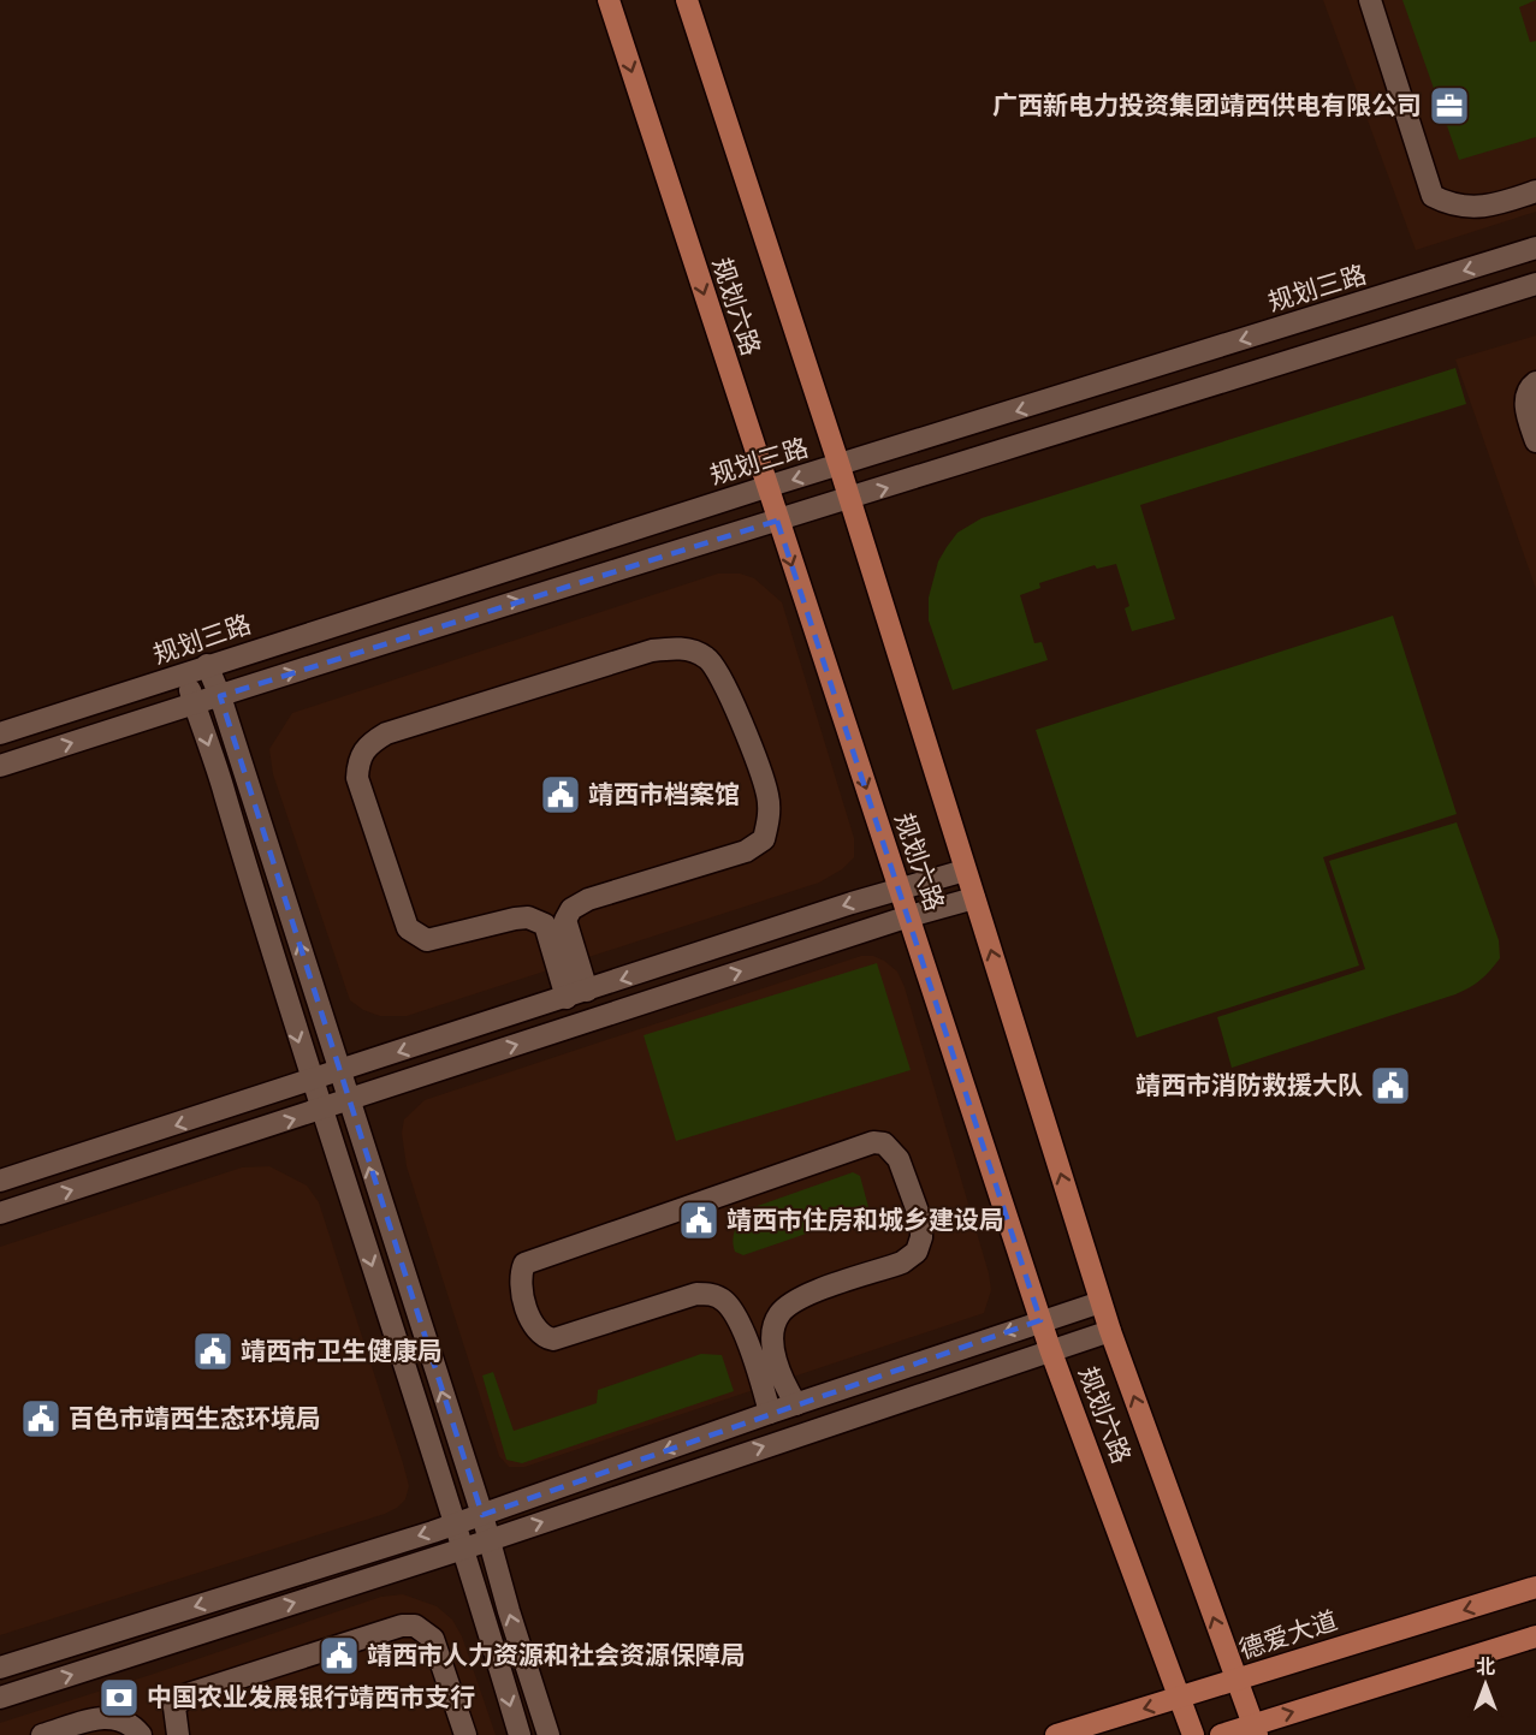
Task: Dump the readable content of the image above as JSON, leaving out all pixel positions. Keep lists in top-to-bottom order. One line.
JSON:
{"streets":{"main road":["规划六路","德爱大道"],"street":["规划三路"]},"crossings":[["规划三路","规划六路"],["规划六路","德爱大道"]],"places":{"office":["广西新电力投资集团靖西供电有限公司"],"public building":["靖西市档案馆","靖西市消防救援大队","靖西市住房和城乡建设局","靖西市卫生健康局","百色市靖西生态环境局","靖西市人力资源和社会资源保障局"],"bank":["中国农业发展银行靖西市支行"]},"north":"top"}
